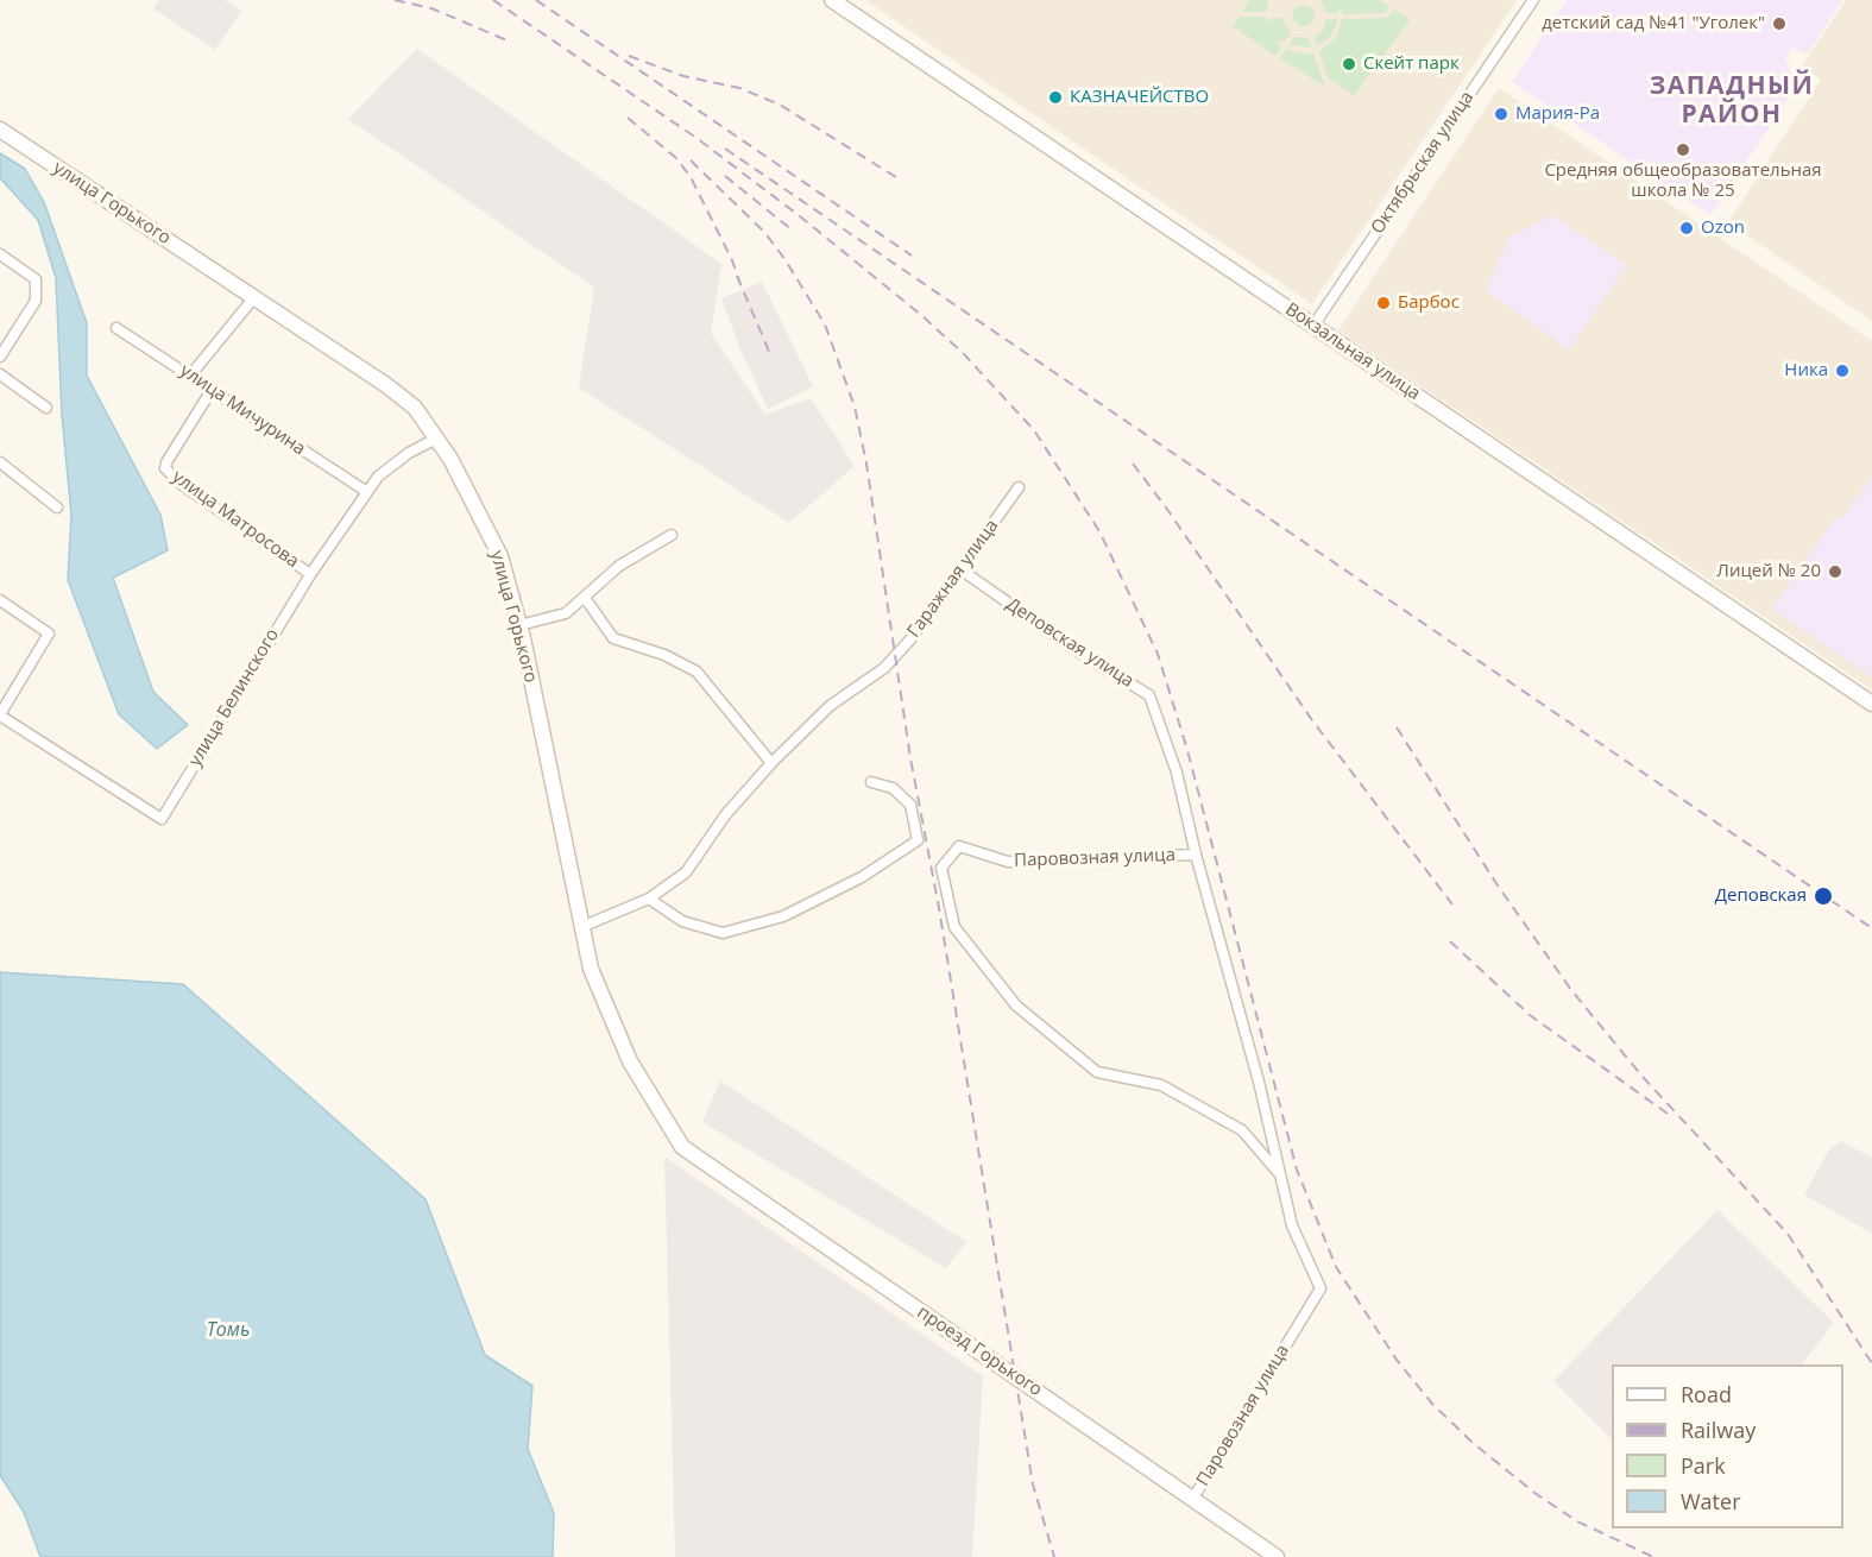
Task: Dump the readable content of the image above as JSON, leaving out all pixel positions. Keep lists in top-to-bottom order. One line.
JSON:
{"streets":{"main road":["улица Горького","Вокзальная улица","проезд Горького"],"street":["Октябрьская улица","улица Мичурина","улица Матросова","Гаражная улица","Деповская улица","улица Белинского","Паровозная улица"]},"crossings":[["Октябрьская улица","Вокзальная улица"],["улица Горького","улица Белинского"],["улица Горького","проезд Горького"],["улица Мичурина","улица Матросова"],["улица Мичурина","улица Белинского"],["улица Матросова","улица Белинского"],["Гаражная улица","Деповская улица"],["Деповская улица","Паровозная улица"],["Паровозная улица","проезд Горького"]],"districts":["ЗАПАДНЫЙ РАЙОН"],"water":["Томь"],"places":["детский сад №41 \"Уголек\"","Скейт парк","КАЗНАЧЕЙСТВО","Мария-Ра","Средняя общеобразовательная школа № 25","Ozon","Барбос","Ника","Лицей № 20","Деповская"],"legend":["Road","Railway","Park","Water"]}
